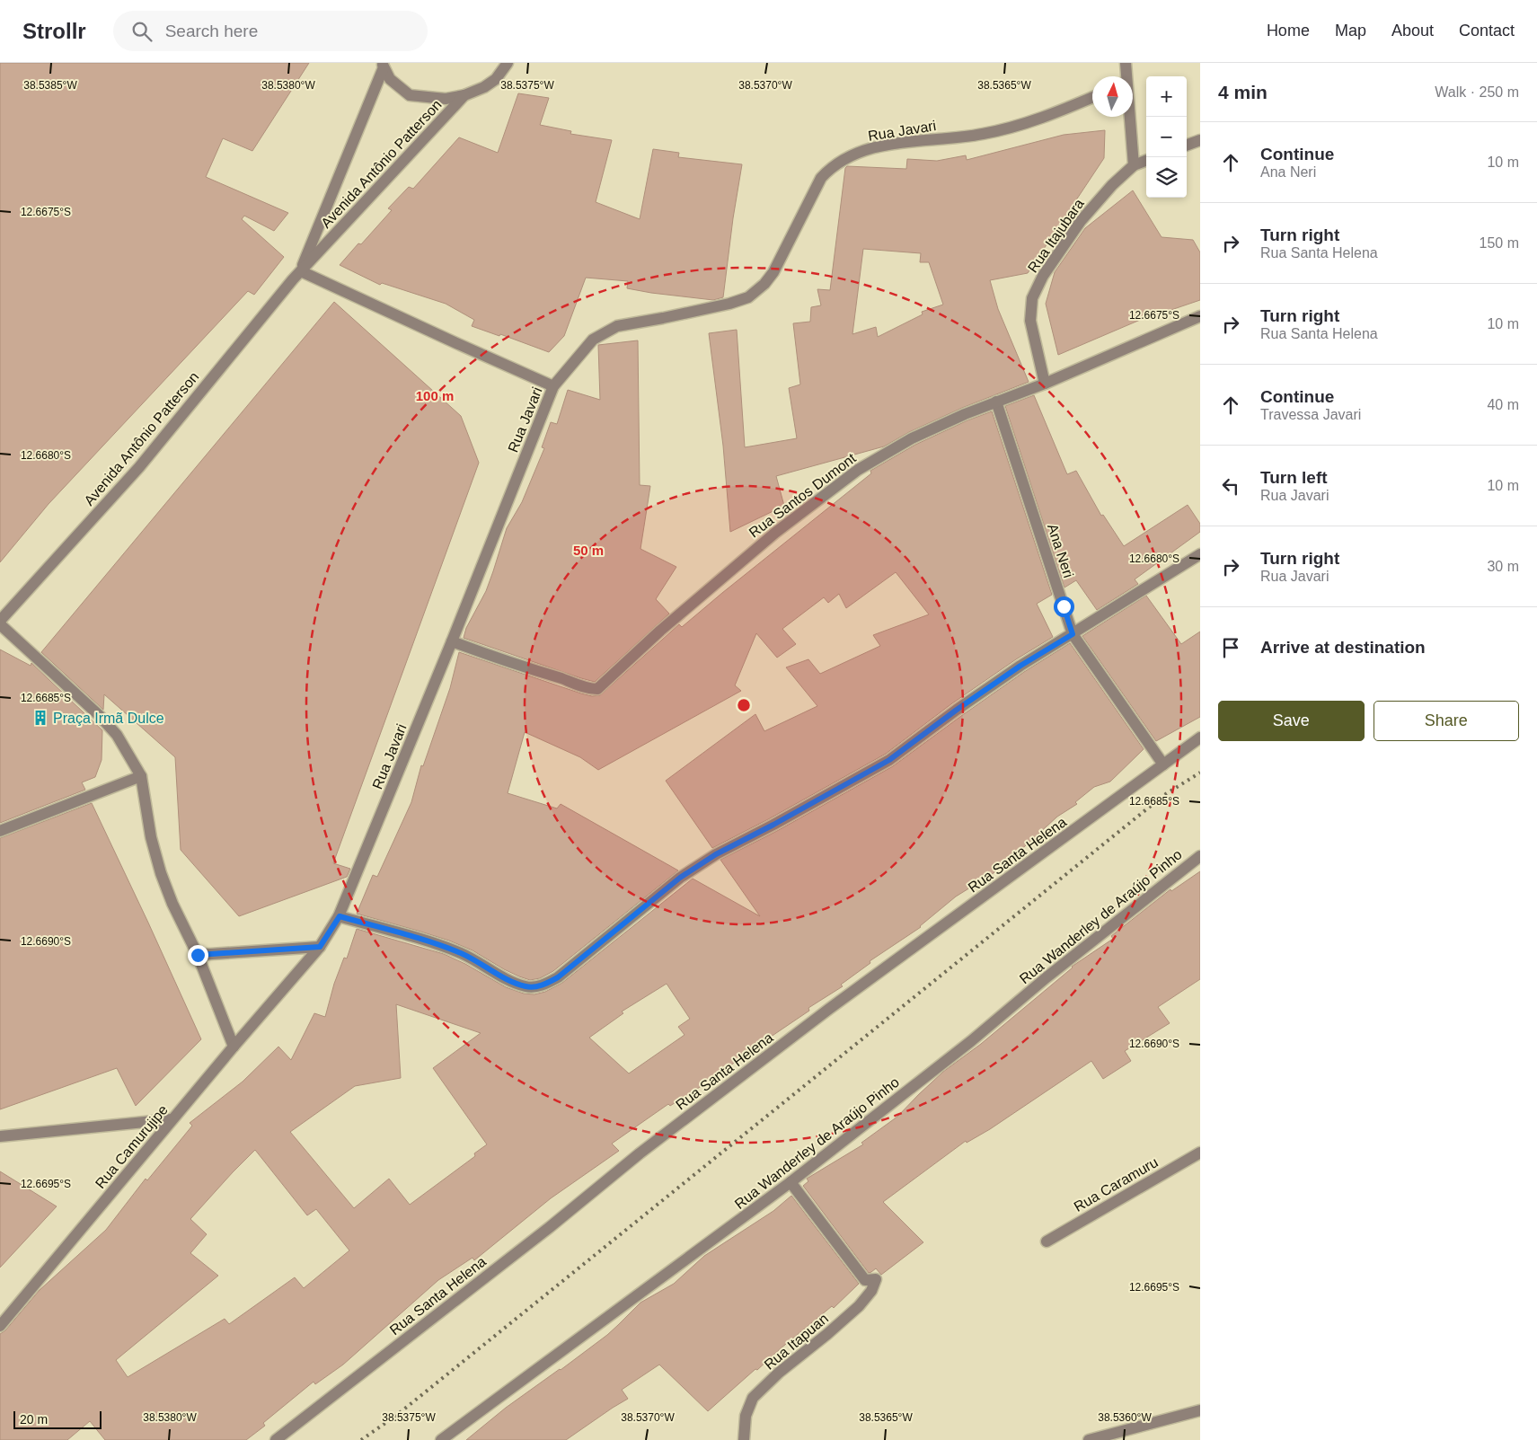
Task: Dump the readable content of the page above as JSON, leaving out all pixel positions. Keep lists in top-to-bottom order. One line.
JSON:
{"streets":{"street":["Rua Javari","Avenida Antônio Patterson","Rua Itajubara","Rua Santos Dumont","Ana Neri","Rua Santa Helena","Rua Wanderley de Araújo Pinho","Rua Camurujipe","Rua Caramuru","Rua Itapuan"]},"crossings":[["Rua Javari","Rua Santos Dumont"],["Rua Javari","Rua Camurujipe"],["Rua Itajubara","Rua Santos Dumont"],["Rua Santos Dumont","Ana Neri"],["Ana Neri","Rua Santa Helena"],["Rua Wanderley de Araújo Pinho","Rua Itapuan"]],"places":{"building":["Praça Irmã Dulce"]},"scale_bar":"20 m","north":"top","page":{"header":"Strollr","search":"Search here","nav":["Home","Map","About","Contact"],"heading":["4 min","Walk · 250 m"],"map_buttons":["+","−"],"list":[["Continue","Ana Neri","10 m"],["Turn right","Rua Santa Helena","150 m"],["Turn right","Rua Santa Helena","10 m"],["Continue","Travessa Javari","40 m"],["Turn left","Rua Javari","10 m"],["Turn right","Rua Javari","30 m"],"Arrive at destination"],"buttons":["Save","Share"],"scale":"20 m"},"coordinates":["38.5385°W","38.5380°W","38.5375°W","38.5370°W","38.5365°W","12.6675°S","12.6680°S","12.6685°S","12.6690°S","12.6695°S","38.5360°W"],"rings":["100 m","50 m"]}
